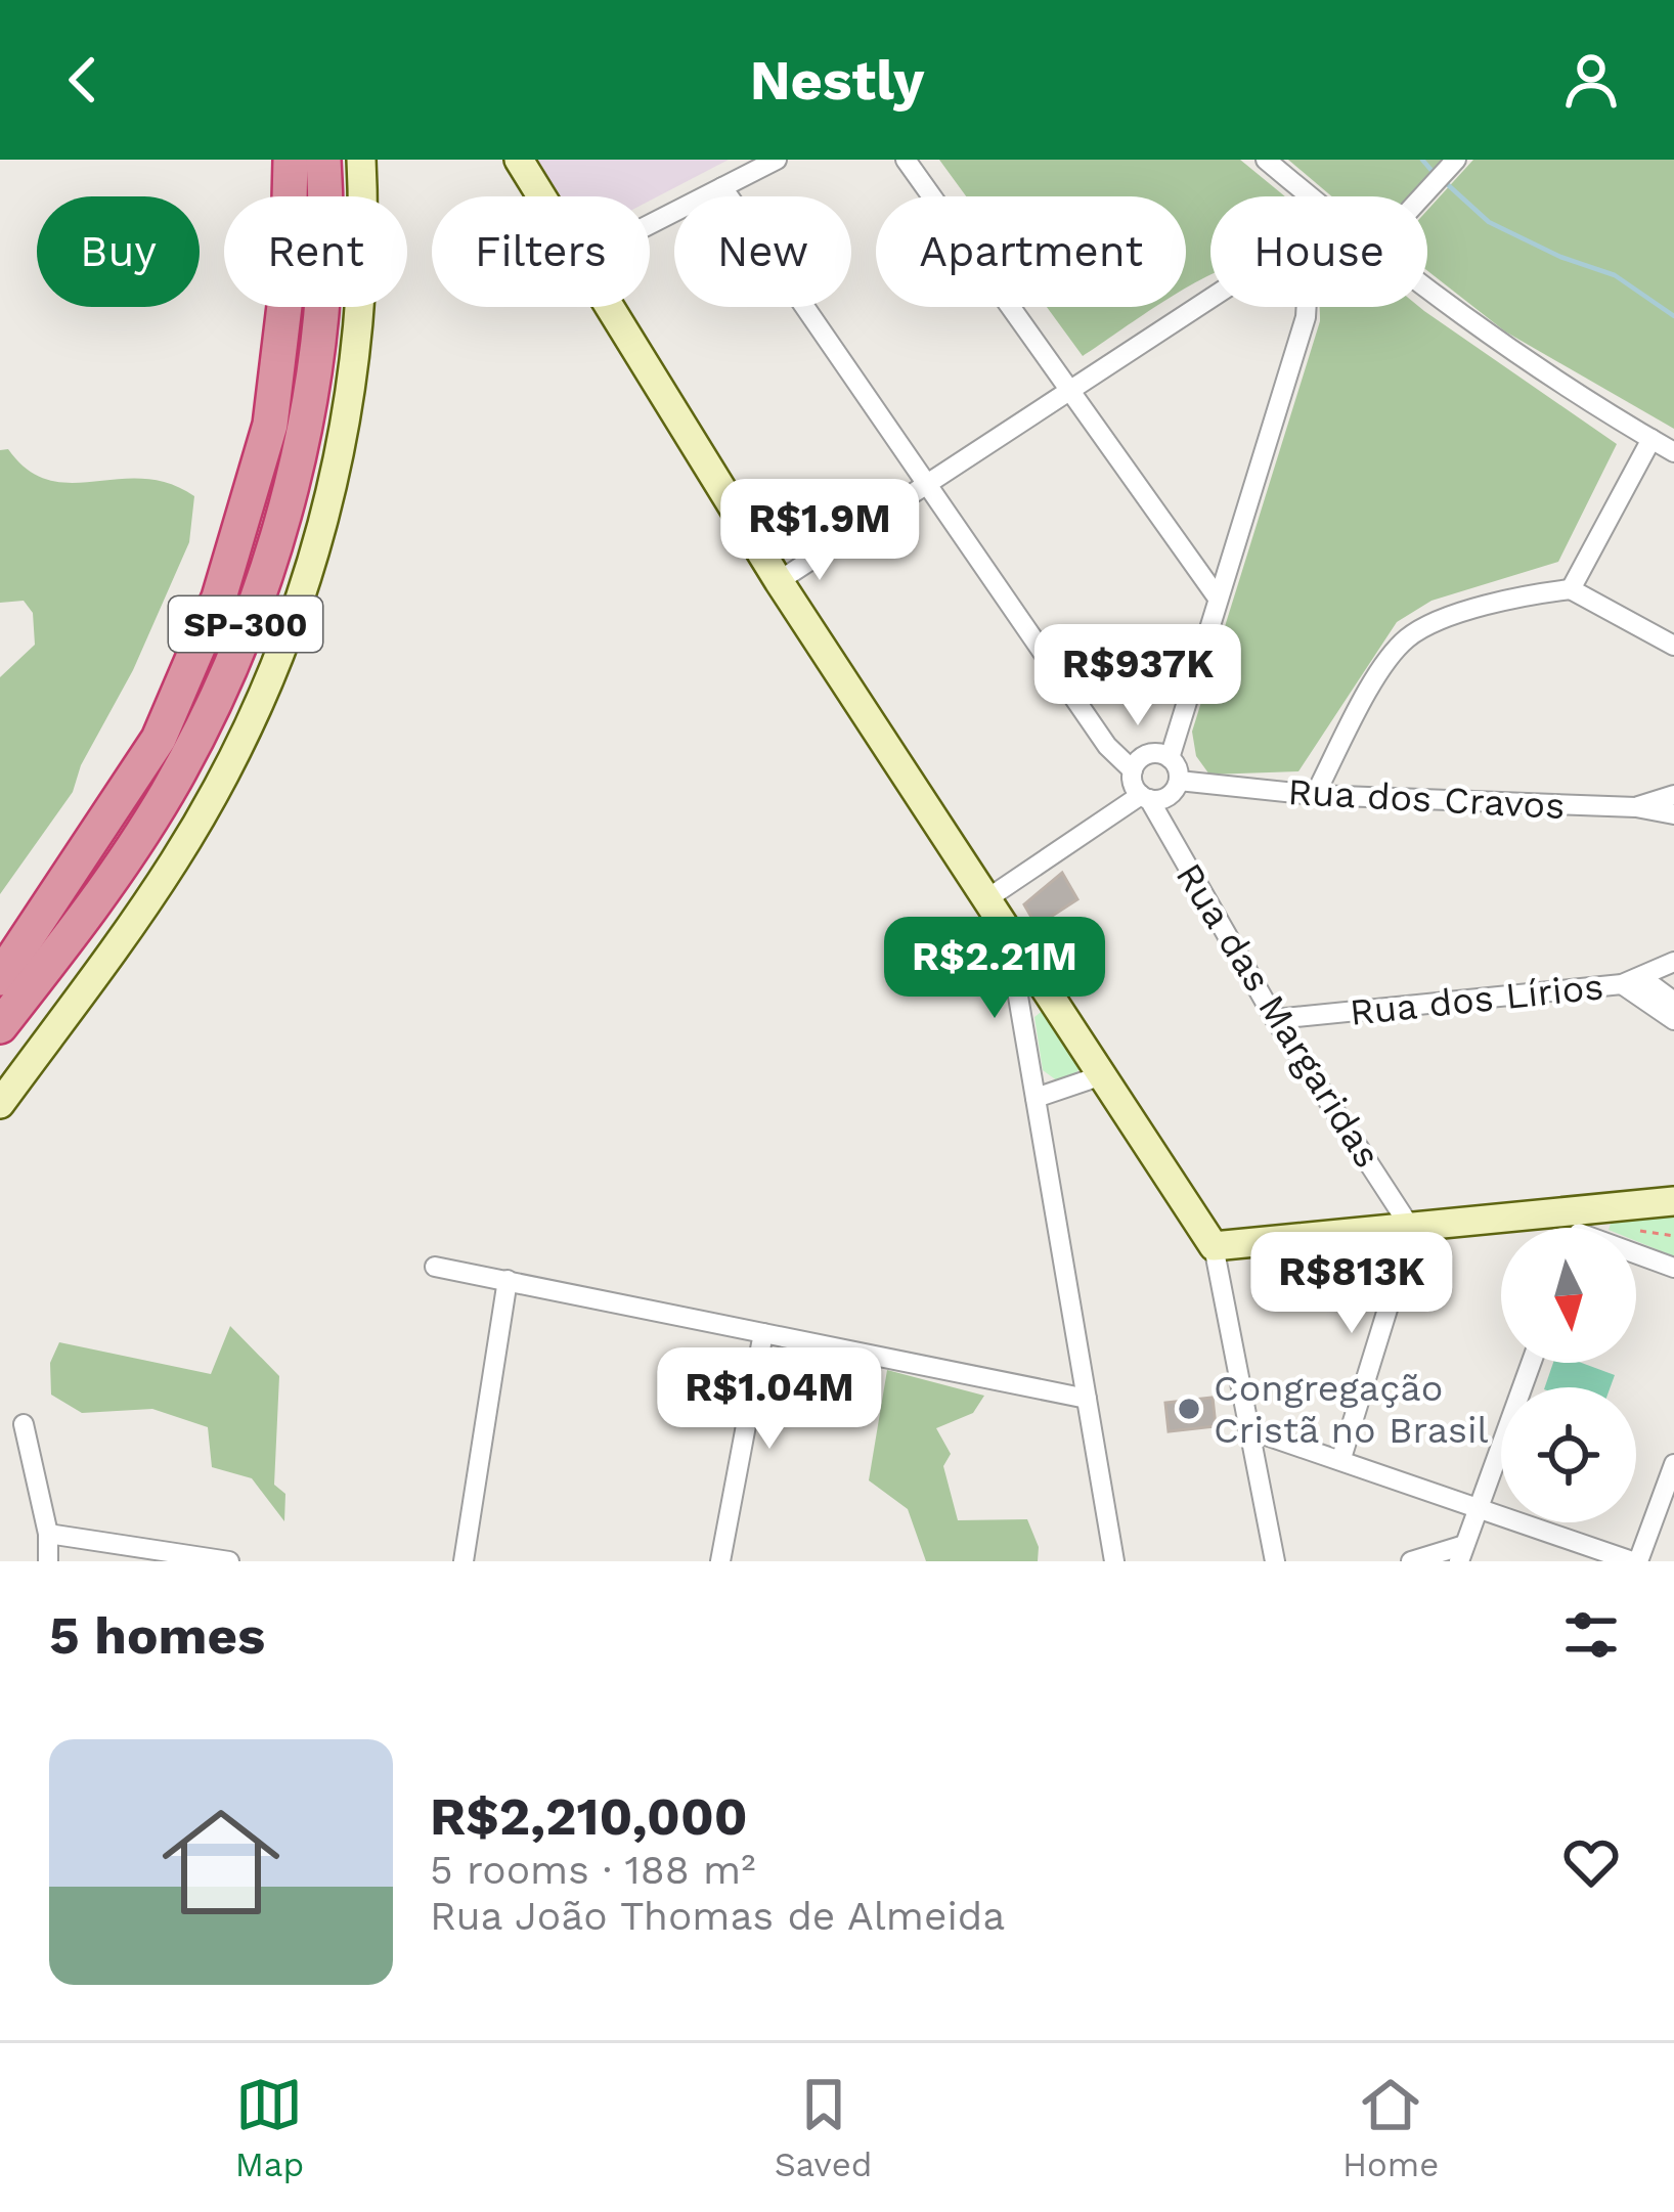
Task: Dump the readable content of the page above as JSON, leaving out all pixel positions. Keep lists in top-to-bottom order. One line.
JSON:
{"streets":{"highway":["SP-300"],"street":["Rua dos Cravos","Rua dos Lírios","Rua das Margaridas"]},"crossings":[["Rua dos Cravos","Rua das Margaridas"],["Rua dos Lírios","Rua das Margaridas"]],"places":["Congregação Cristã no Brasil"],"north":"bottom","page":{"header":"Nestly","chip":["Buy","Rent","Filters","New","Apartment","House"],"price":["R$1.9M","R$937K","R$2.21M","R$813K","R$1.04M"],"heading":"5 homes","list":[{"name":"R$2,210,000","note":"5 rooms · 188 m² · Rua João Thomas de Almeida"}],"tabs":["Map","Saved","Home"]}}
